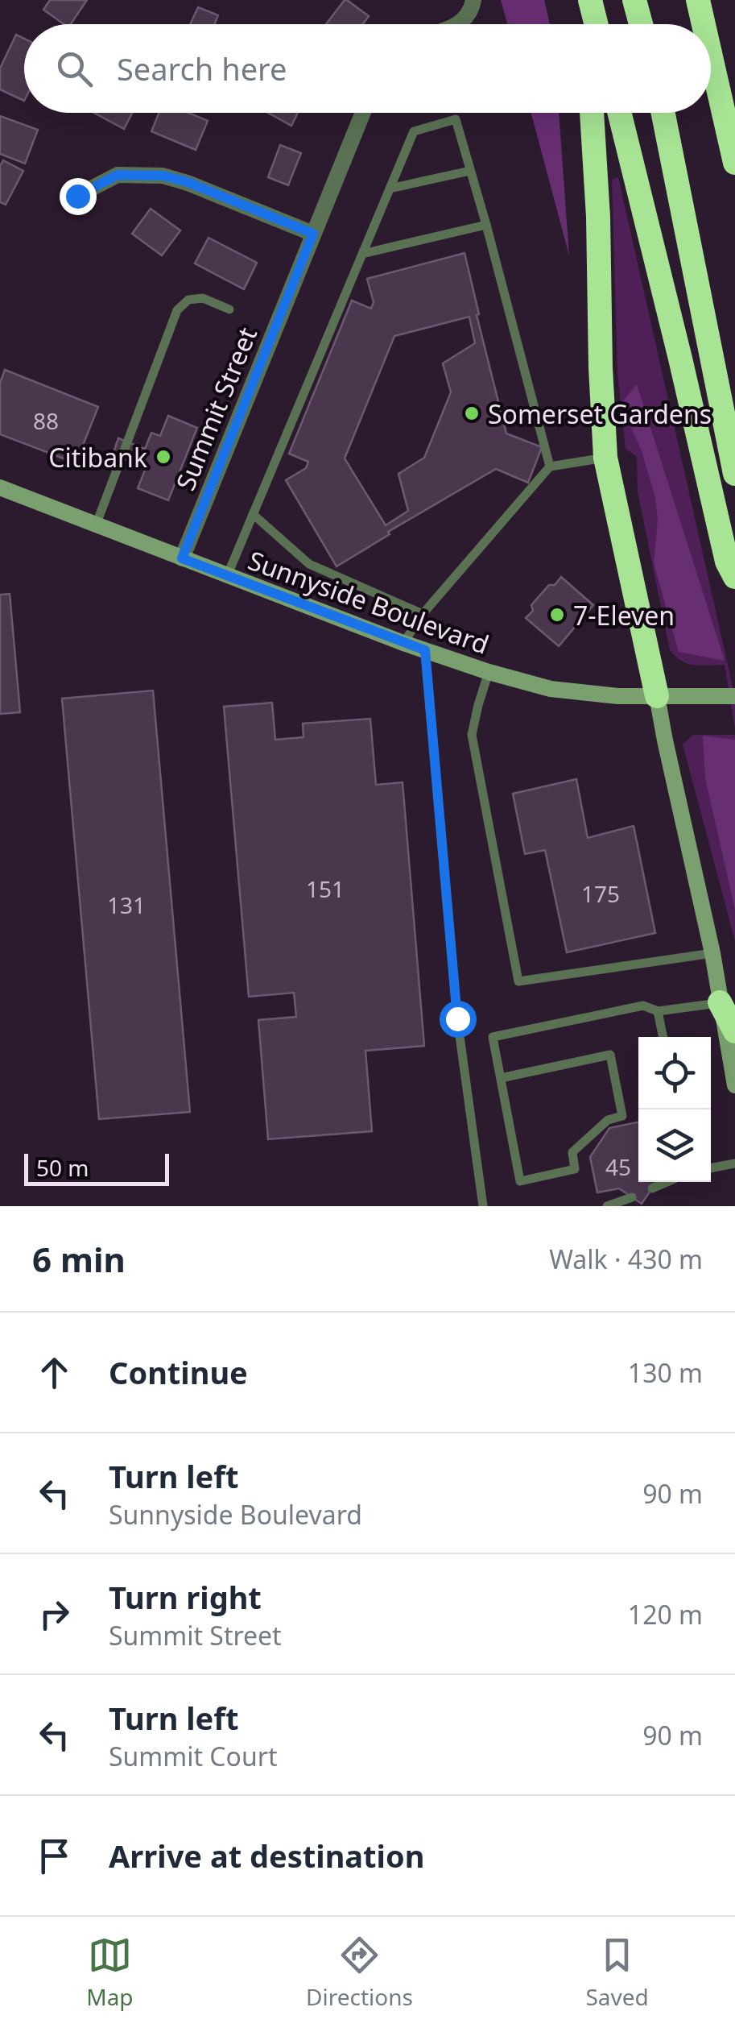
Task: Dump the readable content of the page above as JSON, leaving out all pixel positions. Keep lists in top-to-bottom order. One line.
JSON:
{"streets":{"main road":["Sunnyside Boulevard"],"street":["Summit Street"]},"crossings":[["Summit Street","Sunnyside Boulevard"]],"places":["Somerset Gardens","Citibank","7-Eleven"],"house_numbers":["88","151","175","131","45"],"scale_bar":"50 m","page":{"search":"Search here","scale":"50 m","heading":["6 min","Walk · 430 m"],"list":[["Continue","130 m"],["Turn left","Sunnyside Boulevard","90 m"],["Turn right","Summit Street","120 m"],["Turn left","Summit Court","90 m"],"Arrive at destination"],"nav":["Map","Directions","Saved"]}}
